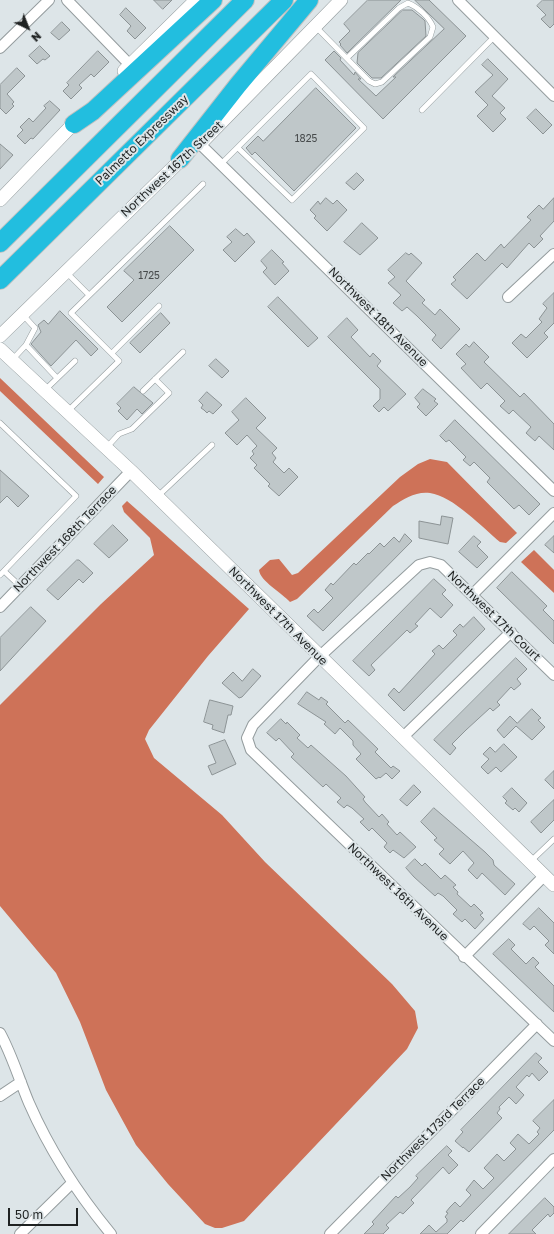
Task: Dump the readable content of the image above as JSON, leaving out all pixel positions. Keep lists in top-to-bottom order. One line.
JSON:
{"streets":{"highway":["Palmetto Expressway"],"street":["Northwest 167th Street","Northwest 18th Avenue","Northwest 168th Terrace","Northwest 17th Avenue","Northwest 17th Court","Northwest 16th Avenue","Northwest 173rd Terrace"]},"crossings":[["Northwest 167th Street","Northwest 18th Avenue"],["Northwest 168th Terrace","Northwest 17th Avenue"],["Northwest 17th Avenue","Northwest 17th Court"],["Northwest 17th Avenue","Northwest 16th Avenue"],["Northwest 17th Court","Northwest 16th Avenue"],["Northwest 16th Avenue","Northwest 173rd Terrace"]],"house_numbers":["1825","1725"],"scale_bar":"50 m","north":"bottom right"}
